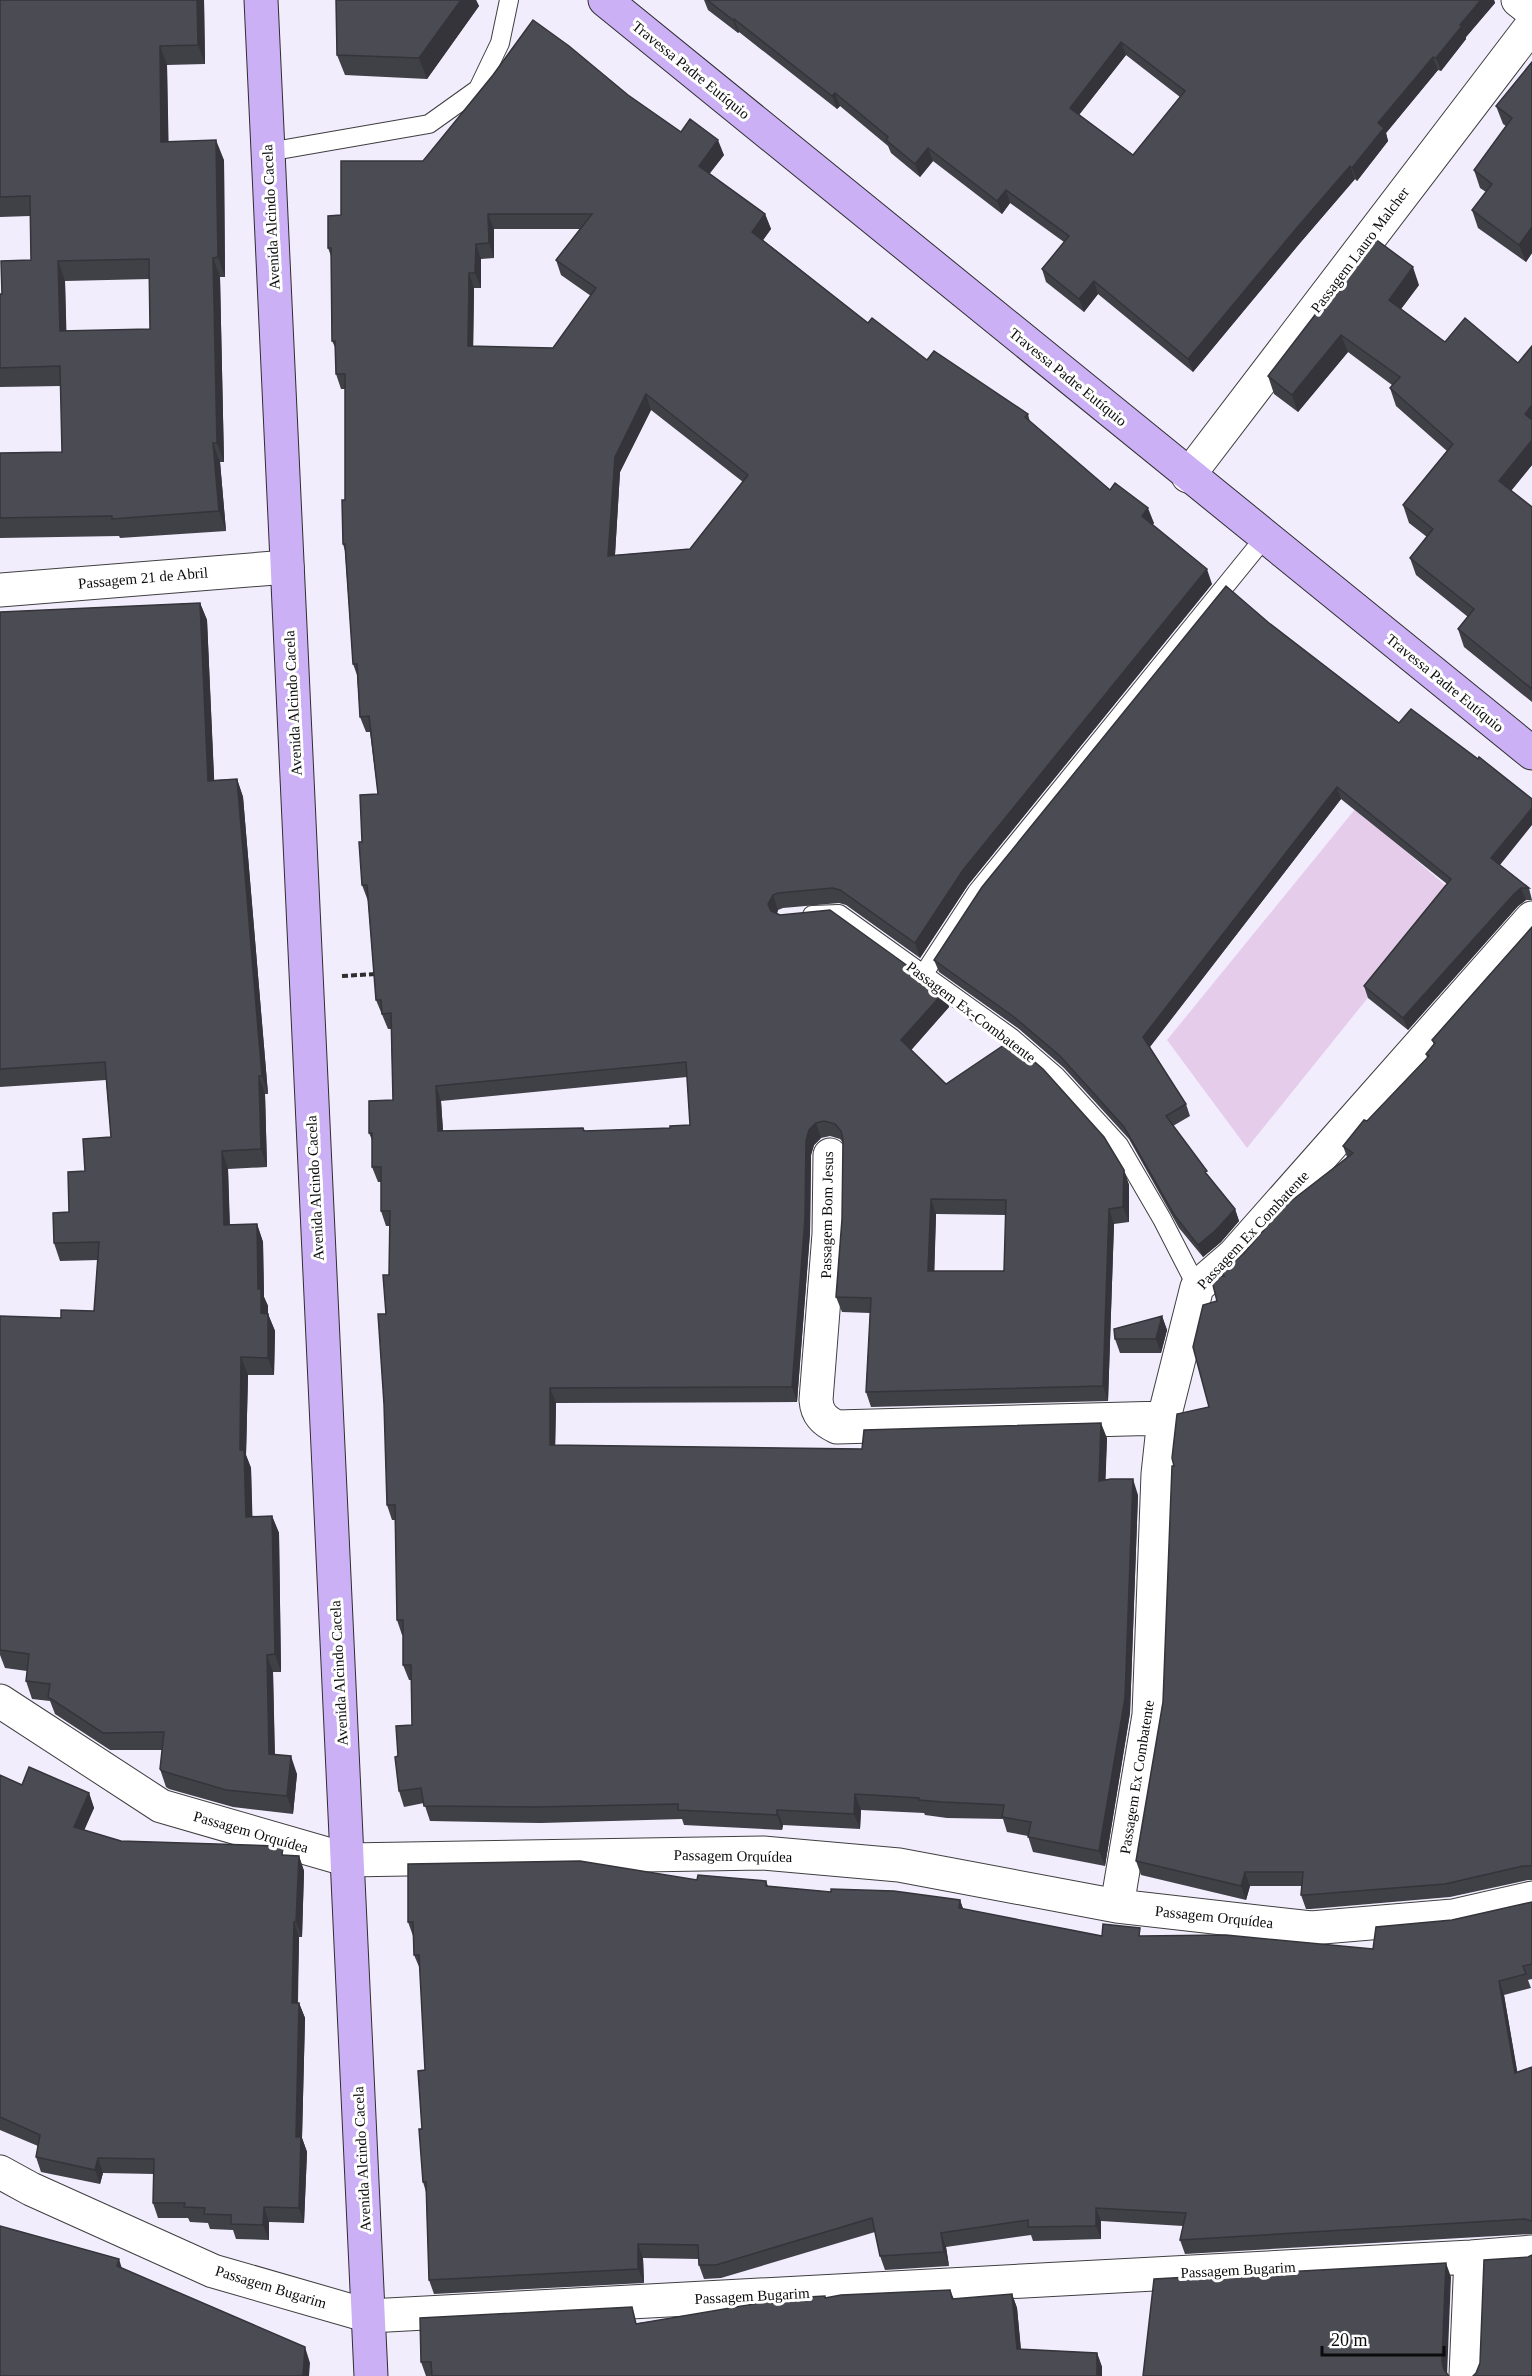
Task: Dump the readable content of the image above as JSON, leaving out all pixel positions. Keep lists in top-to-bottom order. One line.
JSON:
{"streets":{"main road":["Travessa Padre Eutíquio","Avenida Alcindo Cacela"],"street":["Passagem Lauro Malcher","Passagem 21 de Abril","Passagem Bom Jesus","Passagem Ex Combatente","Passagem Orquídea","Passagem Bugarim"],"lane":["Passagem Ex-Combatente"]},"crossings":[["Travessa Padre Eutíquio","Passagem Lauro Malcher"],["Avenida Alcindo Cacela","Passagem 21 de Abril"],["Avenida Alcindo Cacela","Passagem Orquídea"],["Avenida Alcindo Cacela","Passagem Bugarim"],["Passagem Ex-Combatente","Passagem Ex Combatente"],["Passagem Bom Jesus","Passagem Ex Combatente"],["Passagem Ex Combatente","Passagem Orquídea"]],"scale_bar":"20 m"}
